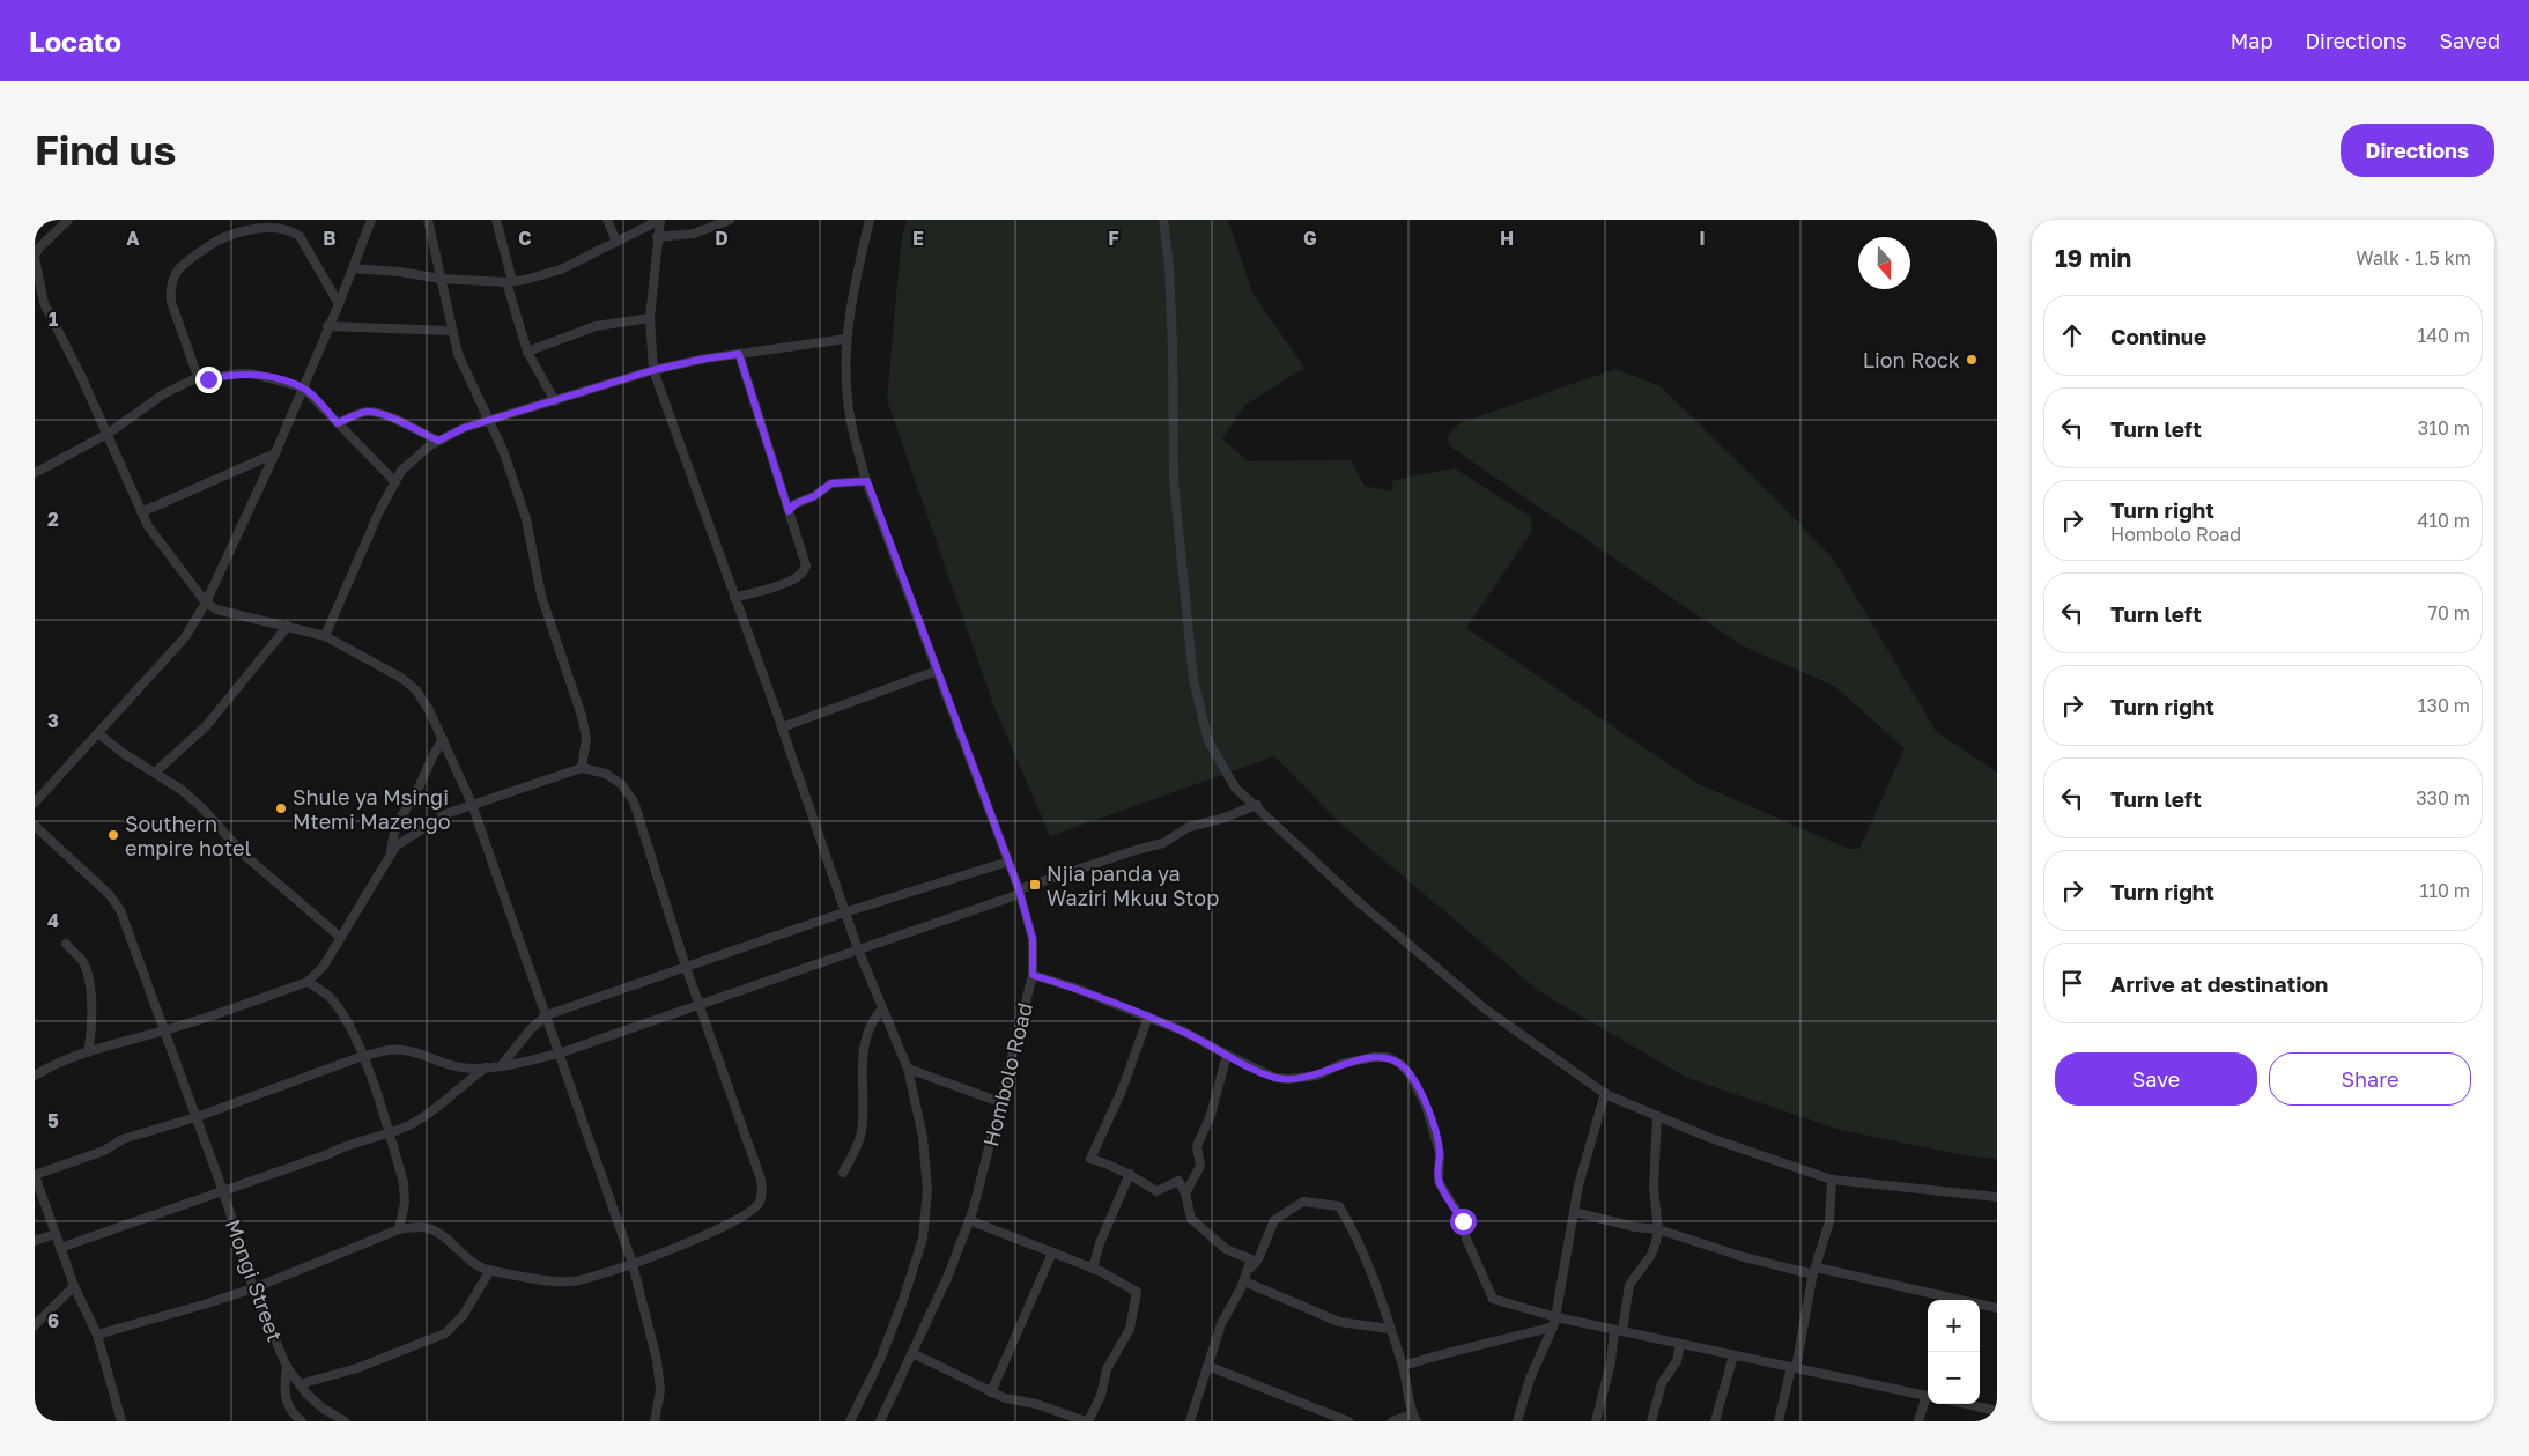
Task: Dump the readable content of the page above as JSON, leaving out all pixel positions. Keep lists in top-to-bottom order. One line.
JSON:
{"streets":{"street":["Hombolo Road","Mongi Street"]},"places":{"other":["Lion Rock","Shule ya Msingi Mtemi Mazengo","Southern empire hotel"],"transit":["Njia panda ya Waziri Mkuu Stop"]},"north":"bottom","page":{"header":"Locato","nav":["Map","Directions","Saved"],"buttons":["Directions",["Save","Share"]],"title":"Find us","heading":["19 min","Walk · 1.5 km"],"list":[["Continue","140 m"],["Turn left","310 m"],["Turn right","Hombolo Road","410 m"],["Turn left","70 m"],["Turn right","130 m"],["Turn left","330 m"],["Turn right","110 m"],"Arrive at destination"],"map_buttons":["+","−"]},"grid":{"columns":["A","B","C","D","E","F","G","H","I"],"rows":["1","2","3","4","5","6"]}}
